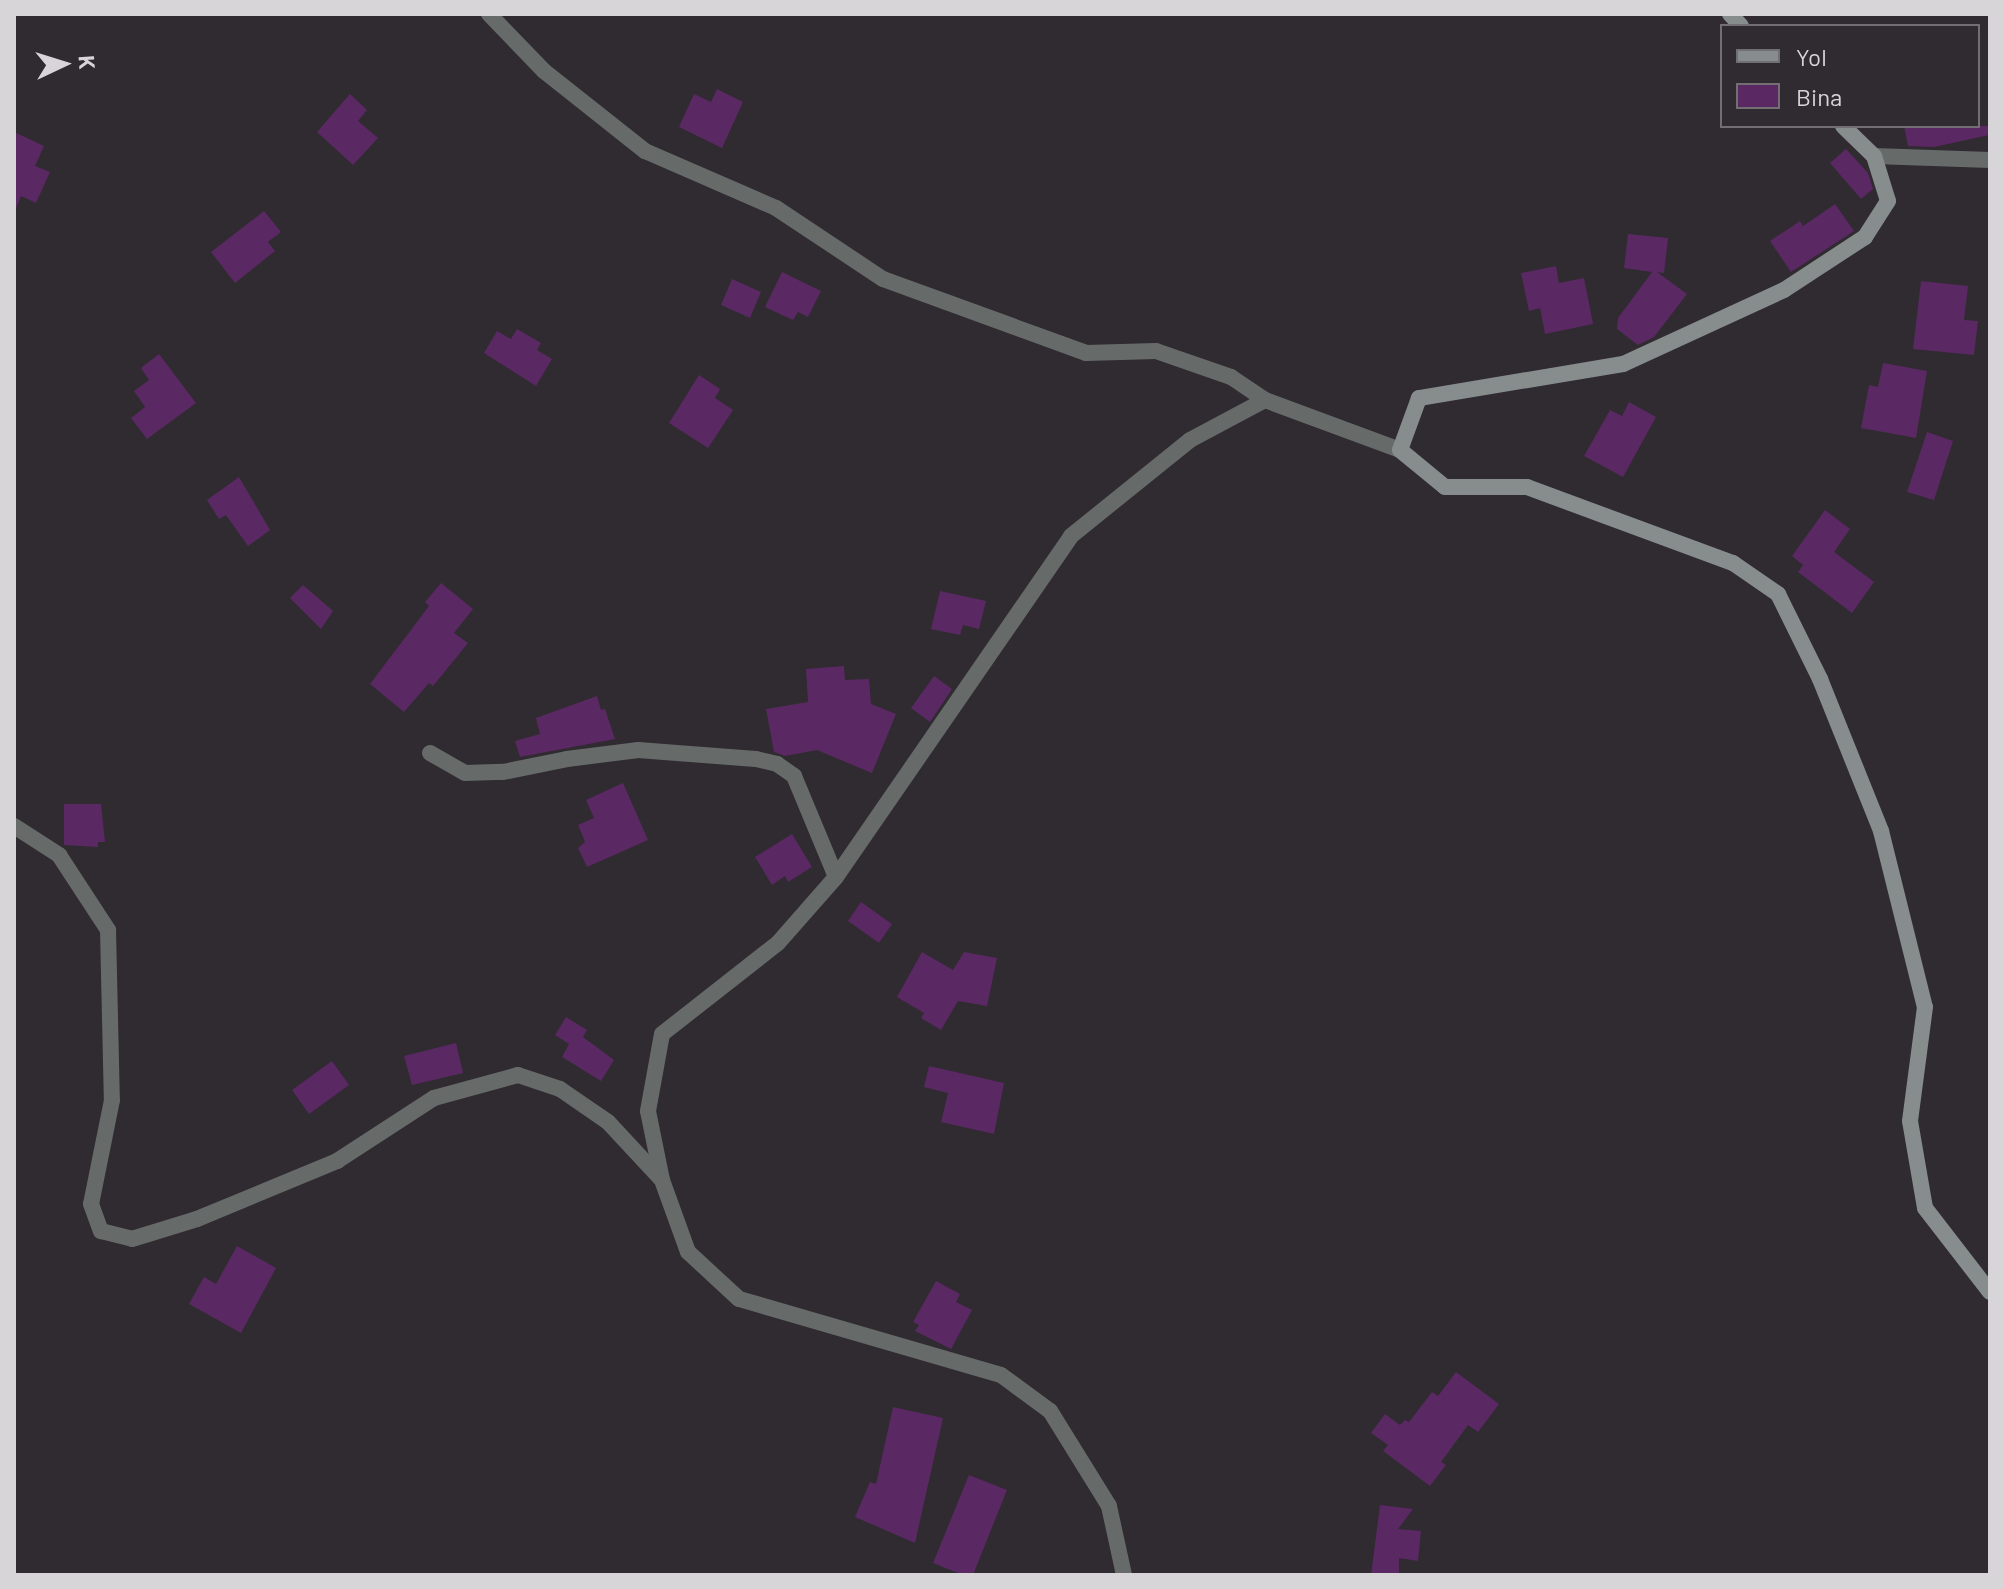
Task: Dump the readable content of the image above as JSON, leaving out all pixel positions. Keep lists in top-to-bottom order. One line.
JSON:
{"legend":["Yol","Bina"],"north":"right"}
